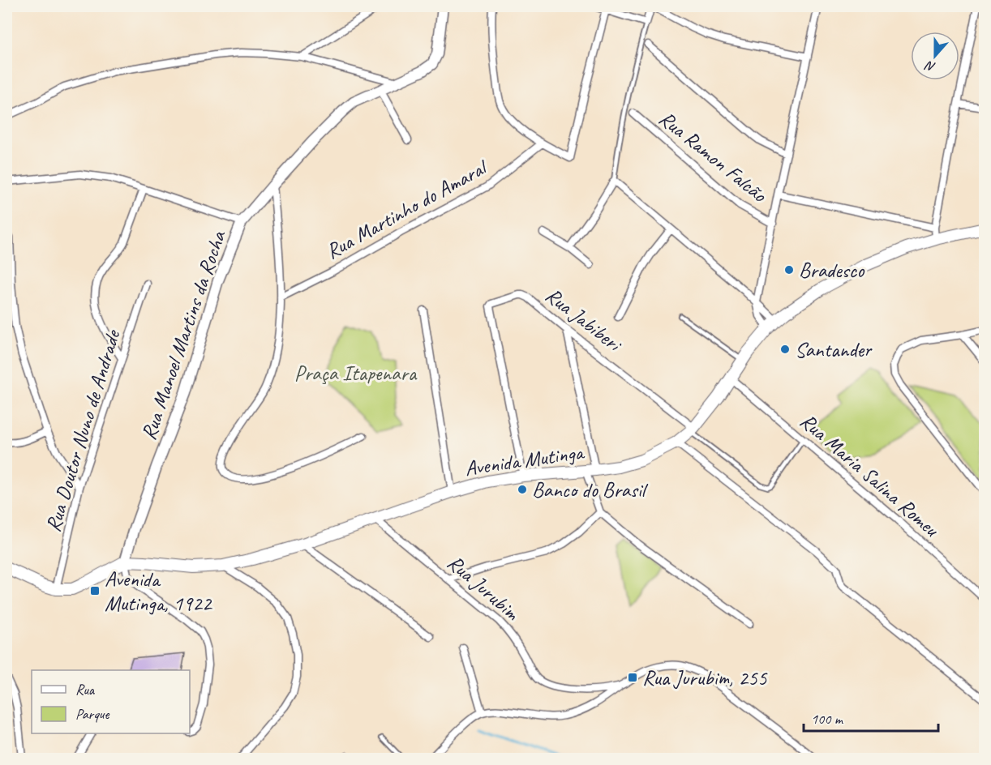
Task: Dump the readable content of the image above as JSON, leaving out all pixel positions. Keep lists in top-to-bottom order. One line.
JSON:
{"streets":{"main road":["Rua Manoel Martins da Rocha","Avenida Mutinga"],"street":["Rua Ramon Falcão","Rua Martinho do Amaral","Rua Jabiberi","Rua Doutor Nuno de Andrade","Rua Maria Salina Romeu","Rua Jurubim"]},"crossings":[["Rua Jabiberi","Avenida Mutinga"],["Rua Manoel Martins da Rocha","Avenida Mutinga"],["Avenida Mutinga","Rua Maria Salina Romeu"],["Avenida Mutinga","Rua Jurubim"]],"parks":["Praça Itapenara"],"places":{"other":["Bradesco","Santander","Banco do Brasil"],"transit":["Avenida Mutinga, 1922","Rua Jurubim, 255"]},"legend":["Rua","Parque"],"scale_bar":"100 m","north":"bottom"}
